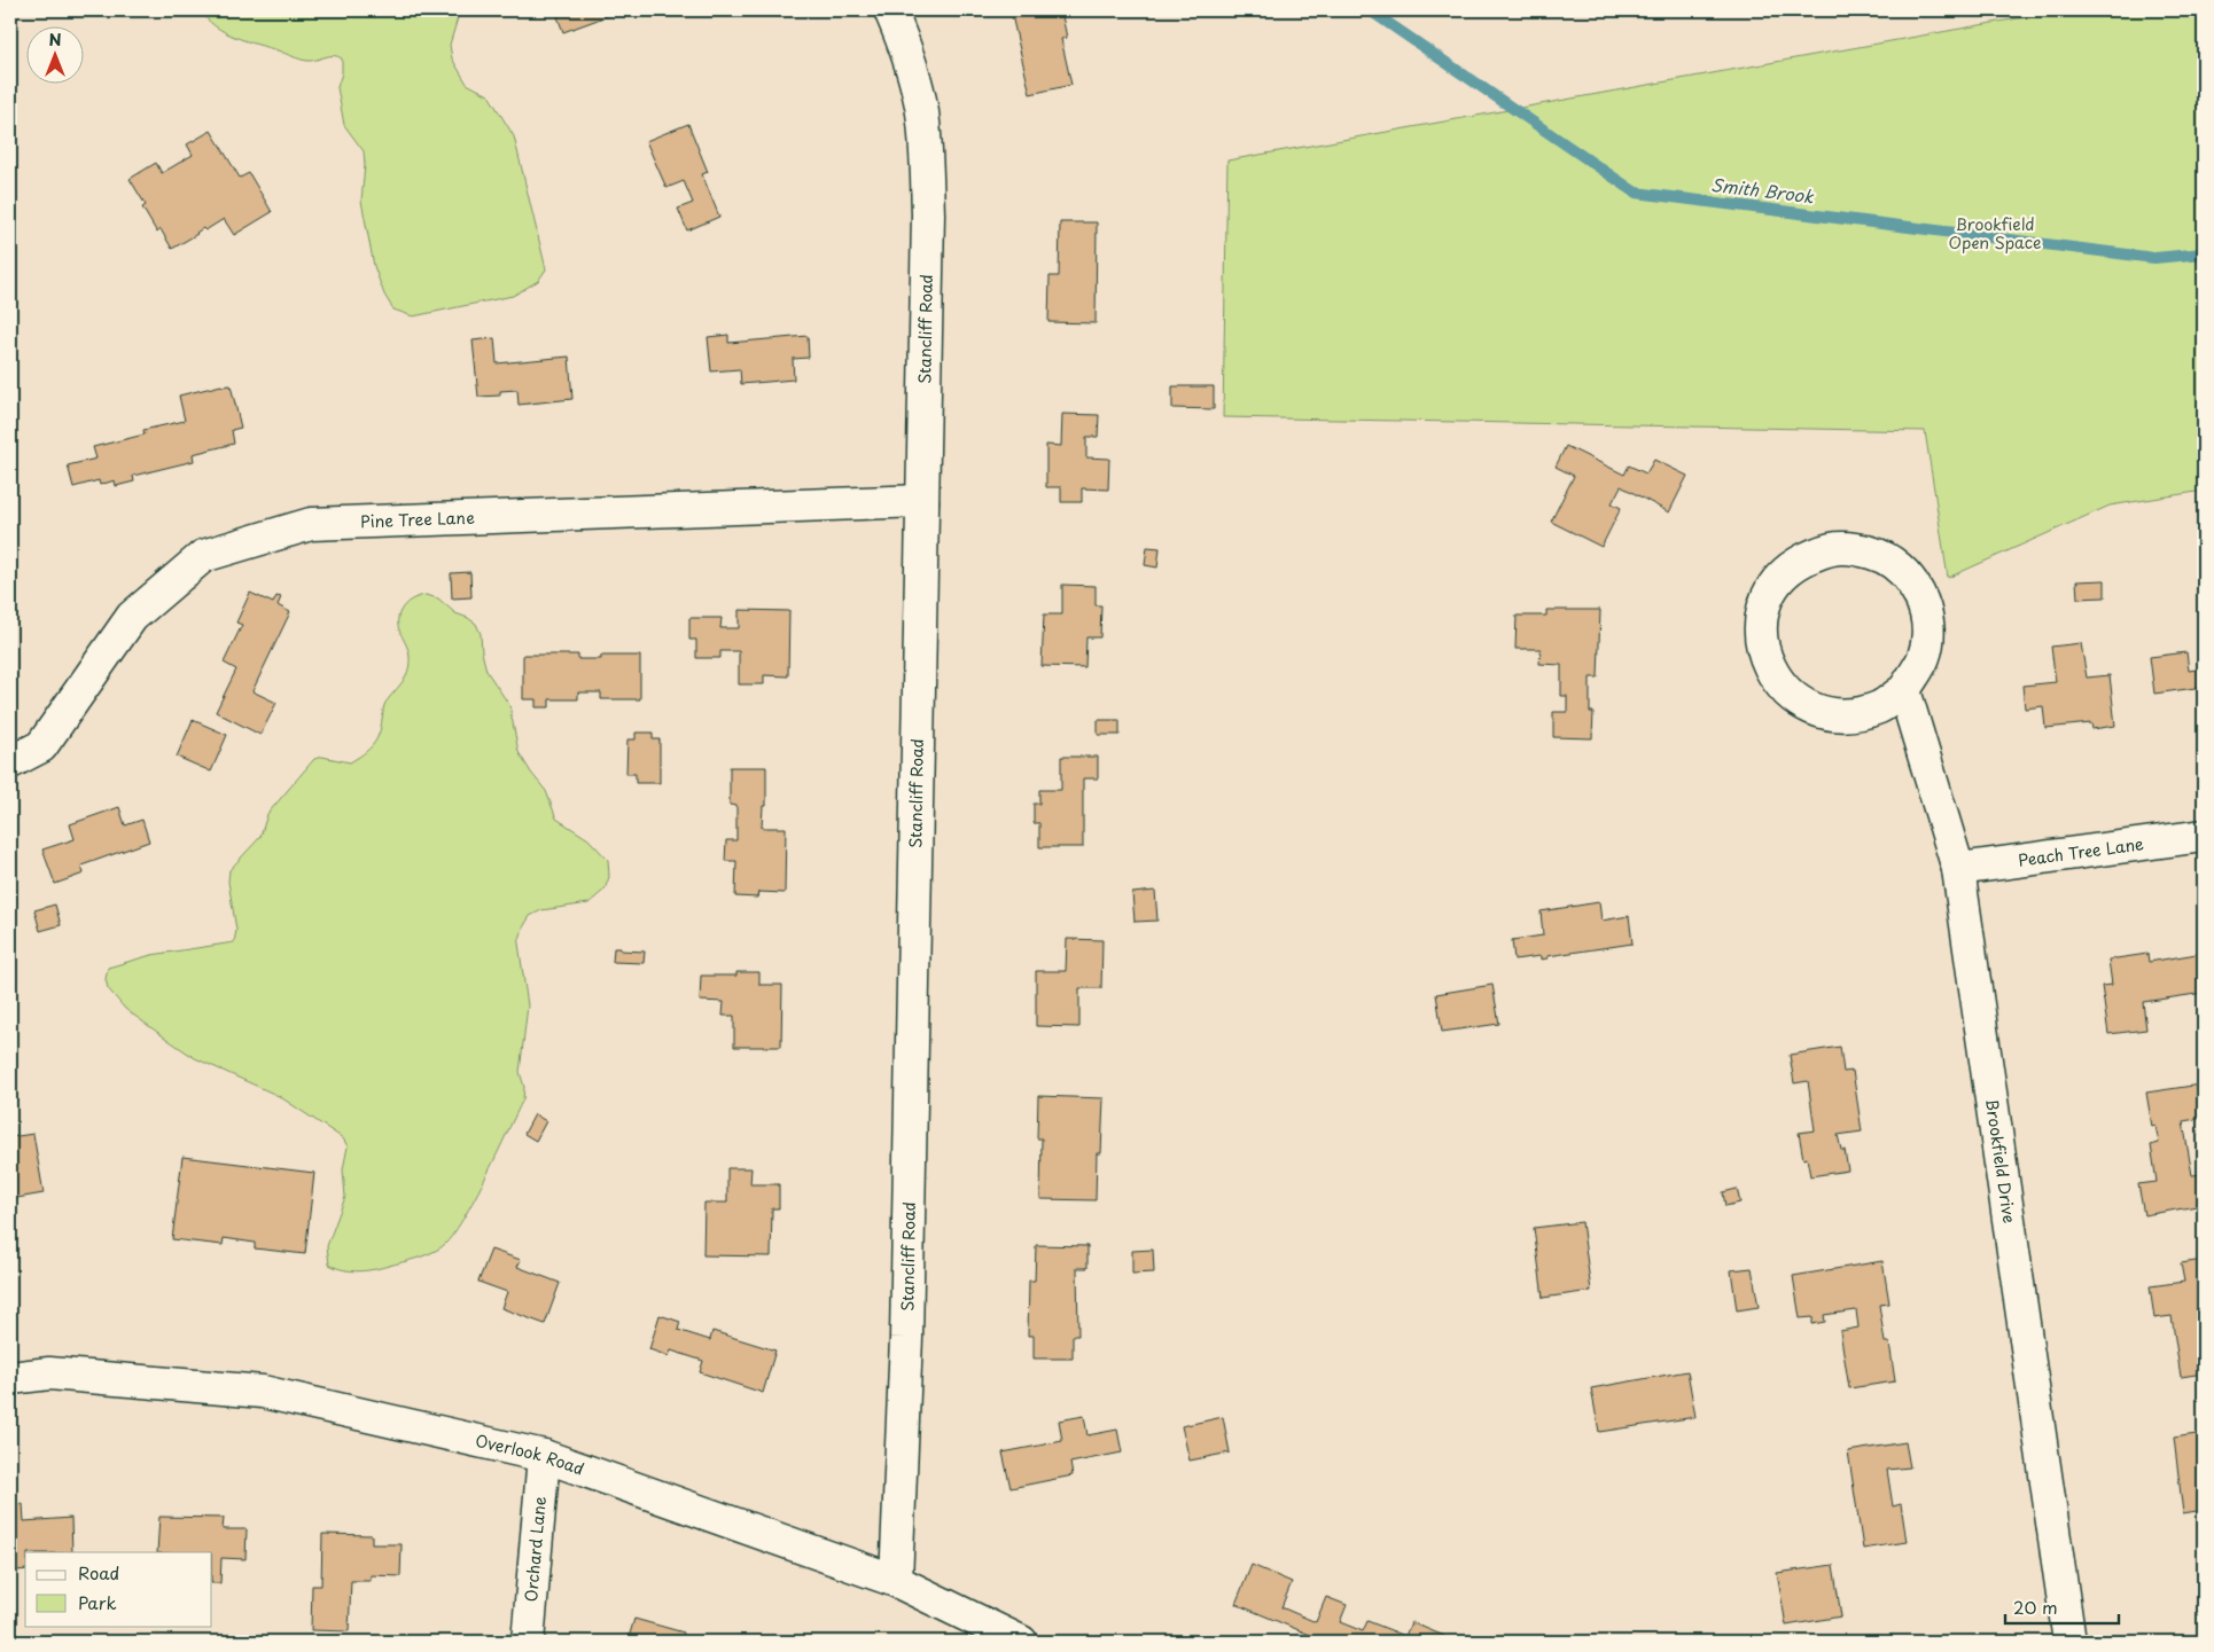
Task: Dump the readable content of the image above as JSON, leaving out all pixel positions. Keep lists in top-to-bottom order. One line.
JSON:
{"streets":{"street":["Stancliff Road","Pine Tree Lane","Peach Tree Lane","Brookfield Drive","Overlook Road","Orchard Lane"]},"crossings":[["Stancliff Road","Pine Tree Lane"],["Stancliff Road","Overlook Road"],["Peach Tree Lane","Brookfield Drive"],["Overlook Road","Orchard Lane"]],"water":["Smith Brook"],"parks":["Brookfield Open Space"],"legend":["Road","Park"],"scale_bar":"20 m","north":"top"}
